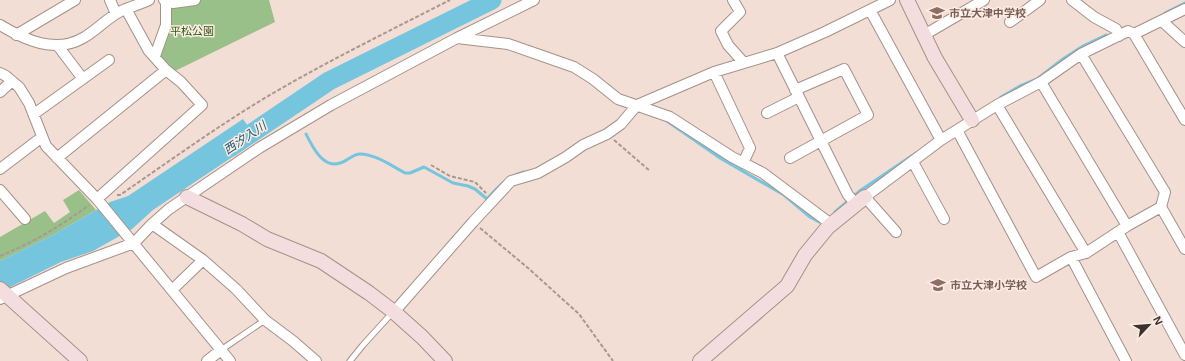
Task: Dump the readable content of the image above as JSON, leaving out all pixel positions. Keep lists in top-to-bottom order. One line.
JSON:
{"water":["西汐入川"],"parks":["平松公園"],"places":{"school or university":["市立大津中学校","市立大津小学校"]},"north":"top right"}
